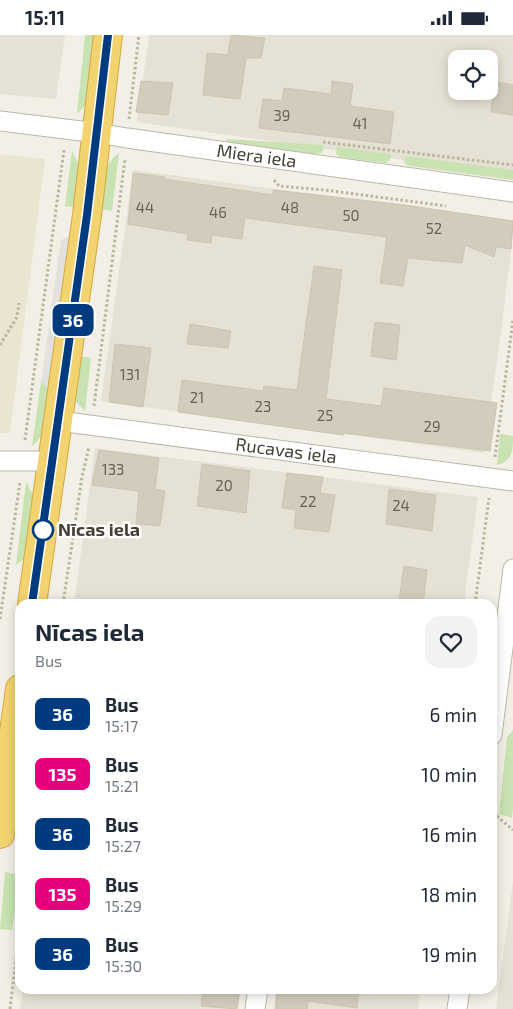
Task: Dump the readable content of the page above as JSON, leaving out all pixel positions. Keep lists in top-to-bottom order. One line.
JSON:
{"streets":{"street":["Miera iela","Rucavas iela"]},"places":["Nīcas iela"],"lines":["bus line 36"],"house_numbers":["39","41","44","48","46","50","52","131","21","23","25","29","133","20","22","24"],"page":{"status":"15:11","on_map":"36","heading":["Nīcas iela","Bus"],"list":[{"mark":"36","name":"Bus","note":"15:17","value":"6 min"},{"mark":"135","name":"Bus","note":"15:21","value":"10 min"},{"mark":"36","name":"Bus","note":"15:27","value":"16 min"},{"mark":"135","name":"Bus","note":"15:29","value":"18 min"},{"mark":"36","name":"Bus","note":"15:30","value":"19 min"}]}}
